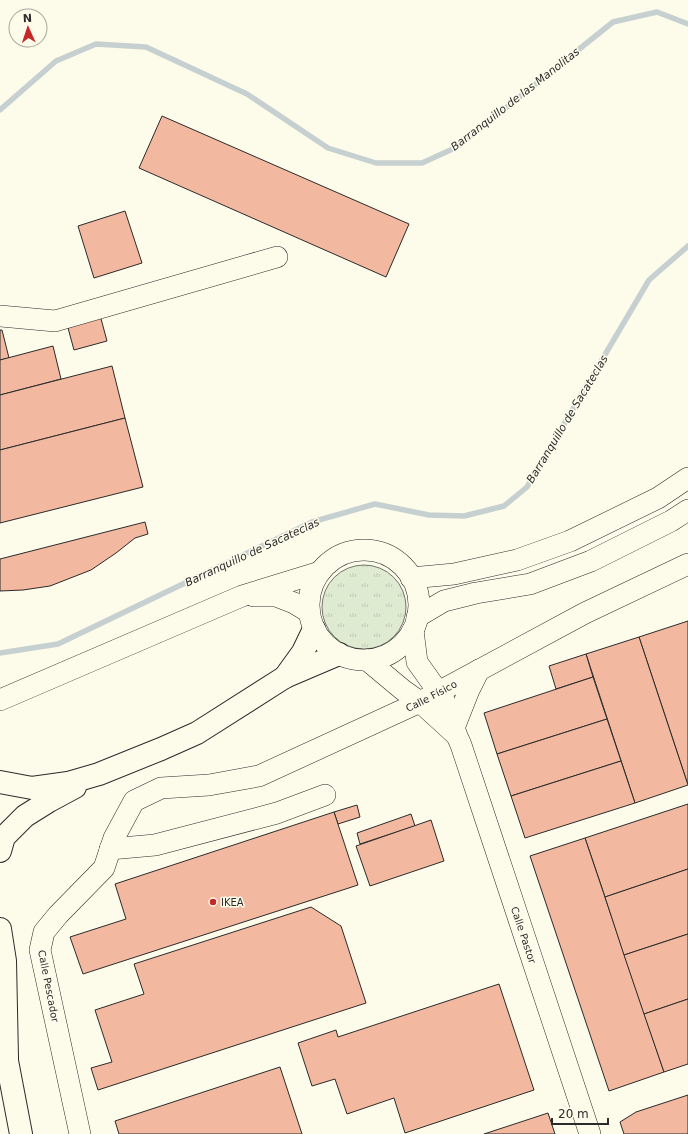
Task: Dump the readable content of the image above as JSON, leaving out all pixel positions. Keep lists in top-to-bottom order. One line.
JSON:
{"streets":{"street":["Calle Físico","Calle Pastor","Calle Pescador"]},"crossings":[["Calle Físico","Calle Pastor"],["Calle Físico","Calle Pescador"]],"water":["Barranquillo de las Manolitas","Barranquillo de Sacateclas"],"places":["IKEA"],"scale_bar":"20 m","north":"top"}
